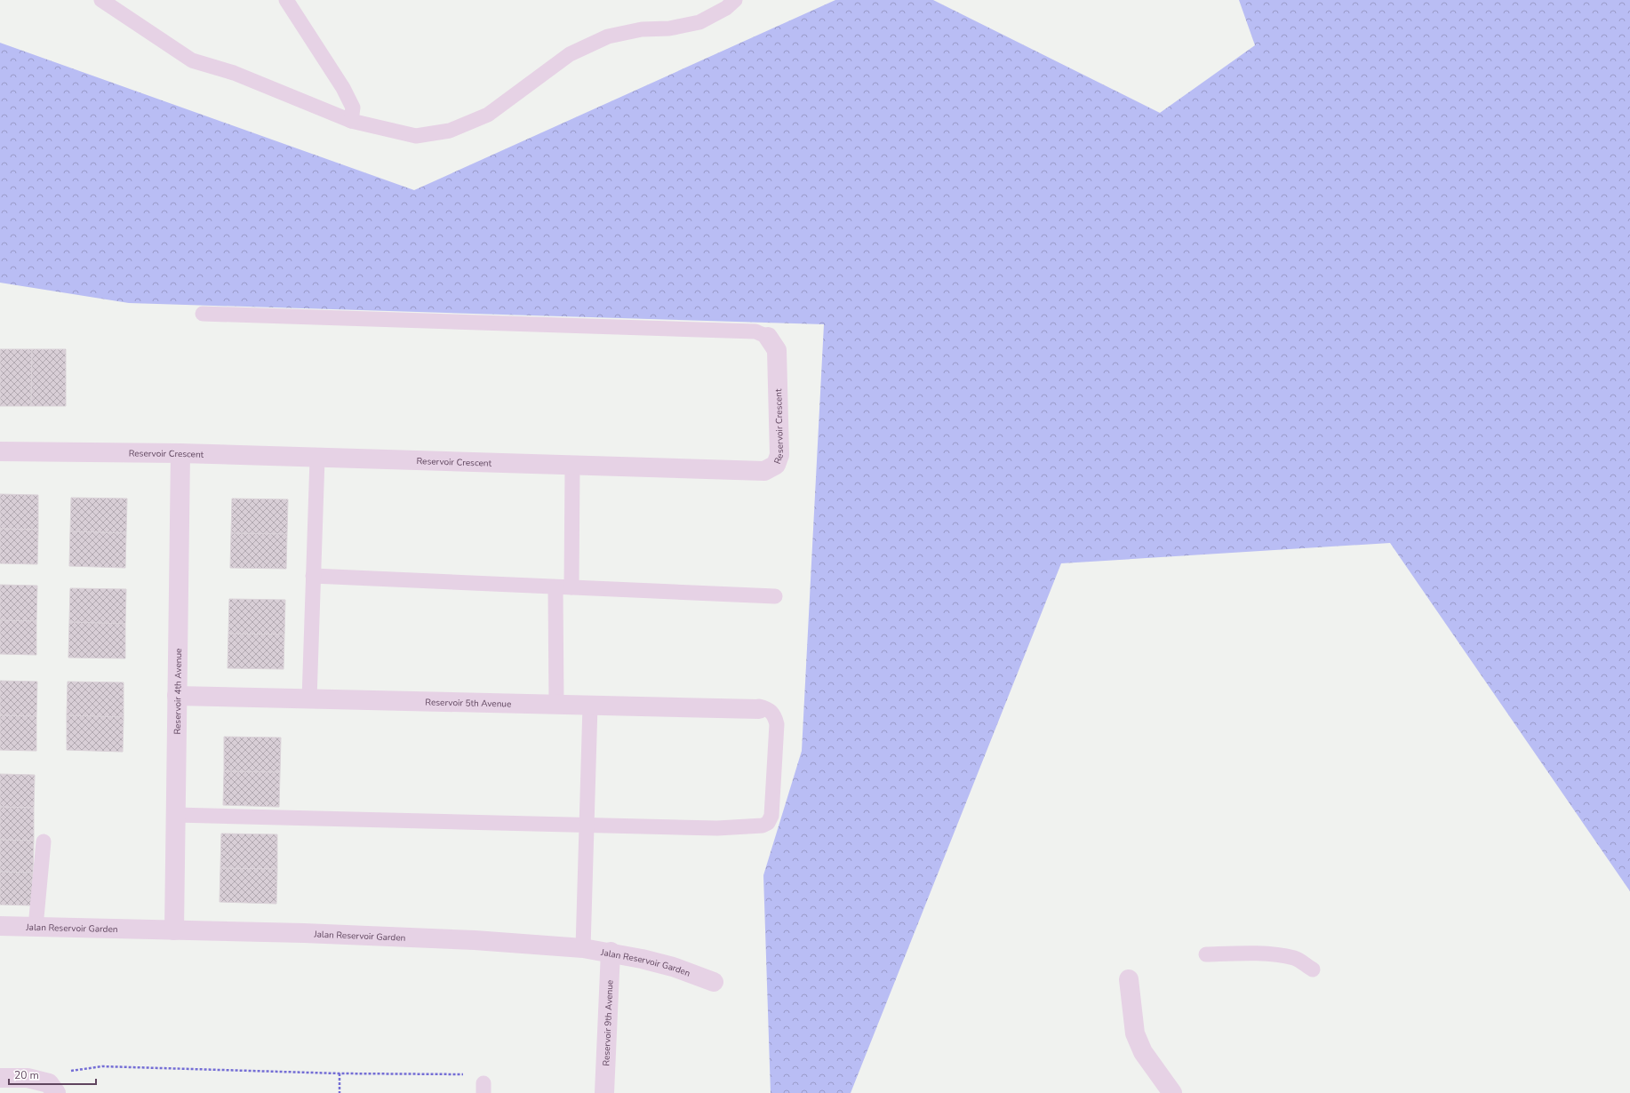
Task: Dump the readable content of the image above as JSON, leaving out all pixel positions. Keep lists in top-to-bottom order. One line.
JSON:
{"streets":{"street":["Reservoir Crescent","Reservoir 4th Avenue","Reservoir 5th Avenue","Jalan Reservoir Garden","Reservoir 9th Avenue"]},"crossings":[["Reservoir Crescent","Reservoir 4th Avenue"],["Reservoir 4th Avenue","Reservoir 5th Avenue"],["Reservoir 4th Avenue","Jalan Reservoir Garden"],["Jalan Reservoir Garden","Reservoir 9th Avenue"]],"scale_bar":"20 m"}
